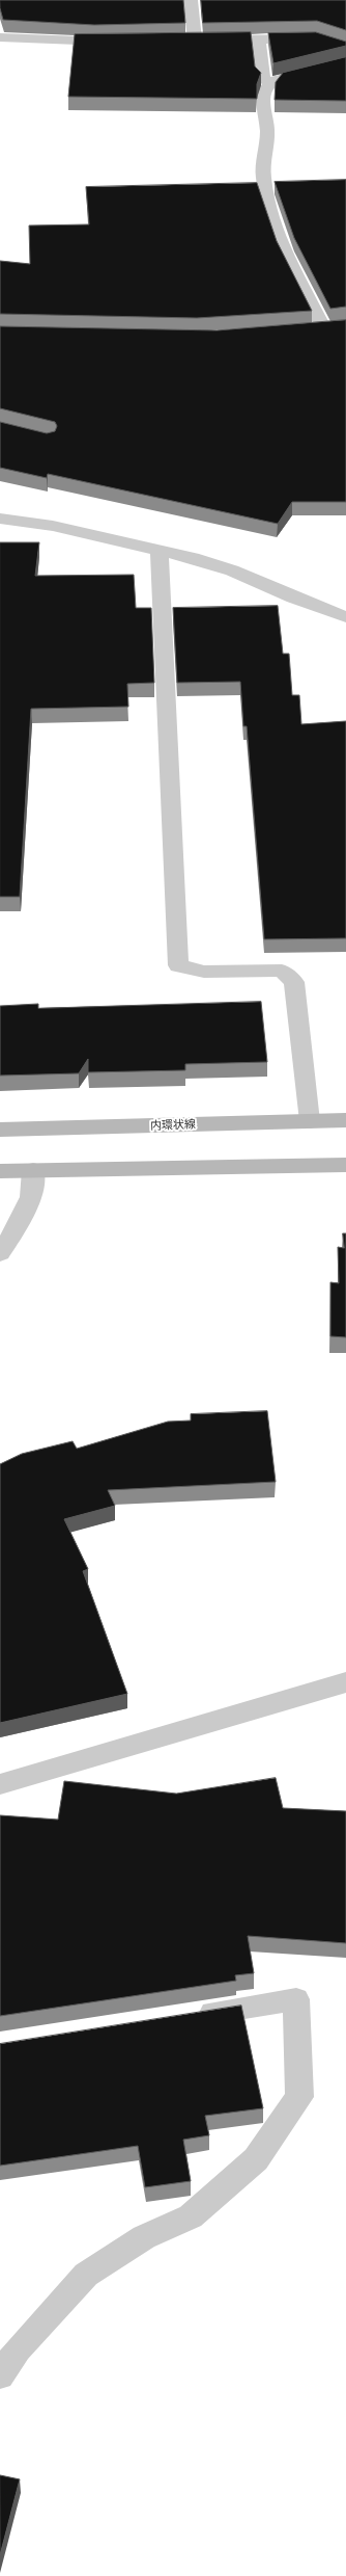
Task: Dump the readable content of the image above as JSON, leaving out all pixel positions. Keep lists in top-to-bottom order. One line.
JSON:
{"streets":{"main road":["内環状線"]}}
